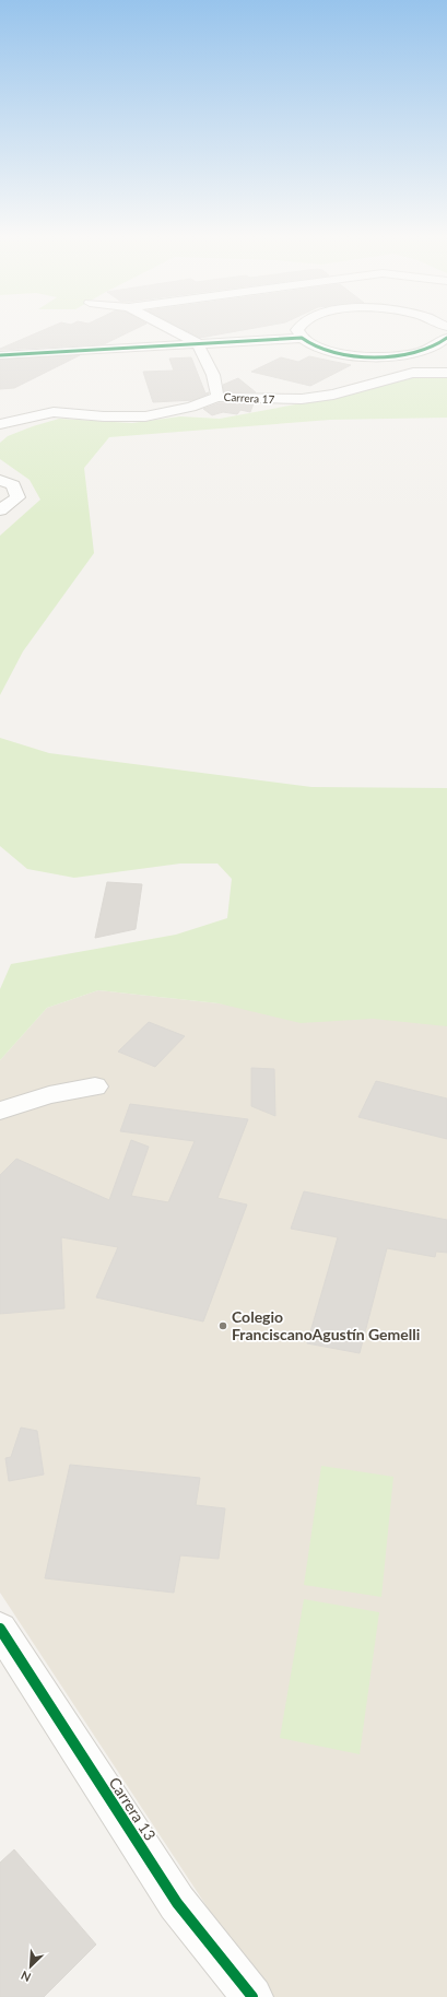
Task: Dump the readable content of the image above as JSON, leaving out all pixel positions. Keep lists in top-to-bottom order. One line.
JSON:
{"streets":{"street":["Carrera 17","Carrera 13"]},"places":["Colegio FranciscanoAgustín Gemelli"],"north":"bottom left"}
